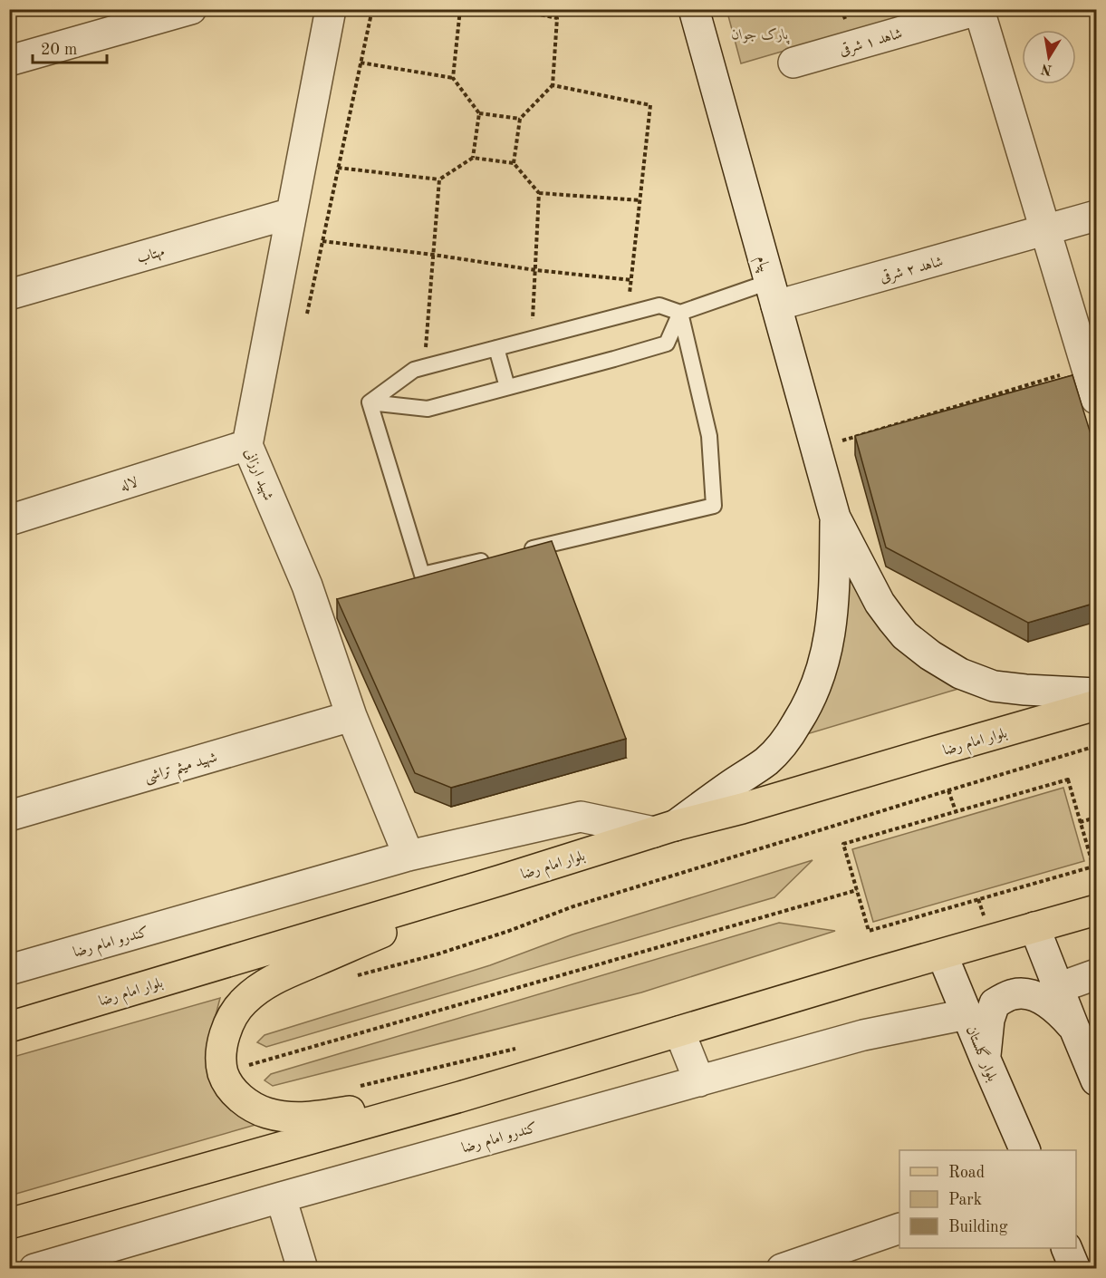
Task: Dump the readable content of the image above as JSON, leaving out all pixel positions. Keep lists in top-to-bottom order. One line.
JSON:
{"streets":{"main road":["بلوار امام رضا"],"street":["شاهد ۱ شرقی","مهتاب","پیام","شاهد ۲ شرقی","شهید ارزانی","لاله","شهید میثم تراشی","کندرو امام رضا","بلوار گلستان"]},"crossings":[["مهتاب","شهید ارزانی"],["پیام","شاهد ۲ شرقی"],["شهید ارزانی","لاله"],["شهید ارزانی","شهید میثم تراشی"],["شهید ارزانی","کندرو امام رضا"],["بلوار امام رضا","کندرو امام رضا"],["کندرو امام رضا","بلوار گلستان"]],"parks":["پارک جوان"],"legend":["Road","Park","Building"],"scale_bar":"20 m","north":"bottom"}
